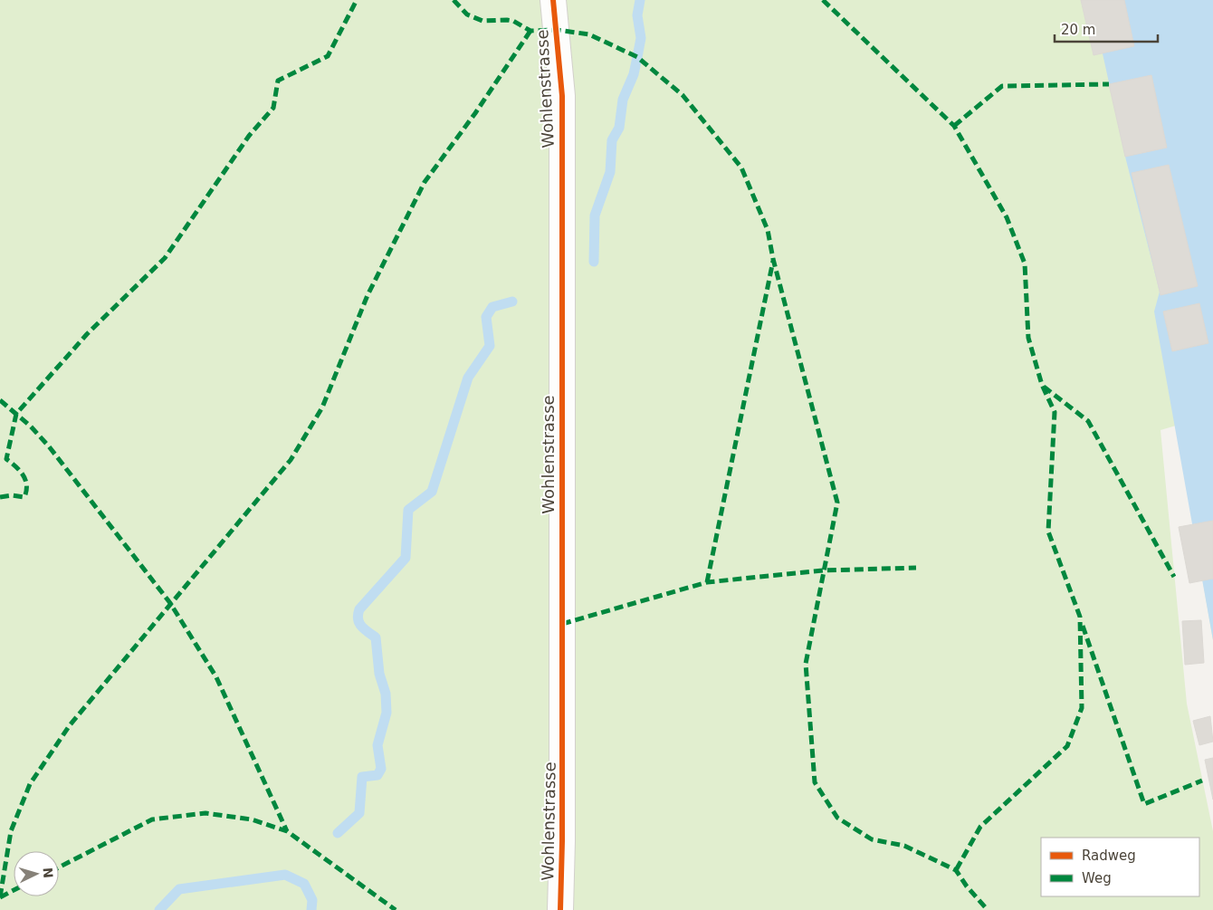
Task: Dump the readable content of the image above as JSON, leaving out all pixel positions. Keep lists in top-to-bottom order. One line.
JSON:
{"streets":{"street":["Wohlenstrasse"]},"legend":["Radweg","Weg"],"scale_bar":"20 m","north":"right"}
